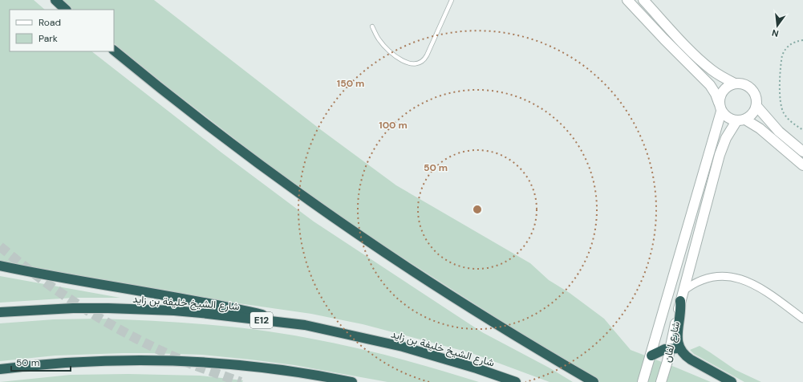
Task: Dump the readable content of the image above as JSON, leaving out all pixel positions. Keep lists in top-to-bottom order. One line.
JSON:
{"streets":{"highway":["شارع الشيخ خليفة بن زايد","E12"],"street":["شارع لفان"]},"legend":["Road","Park"],"scale_bar":"50 m","north":"bottom","rings":["150 m","100 m","50 m"]}
